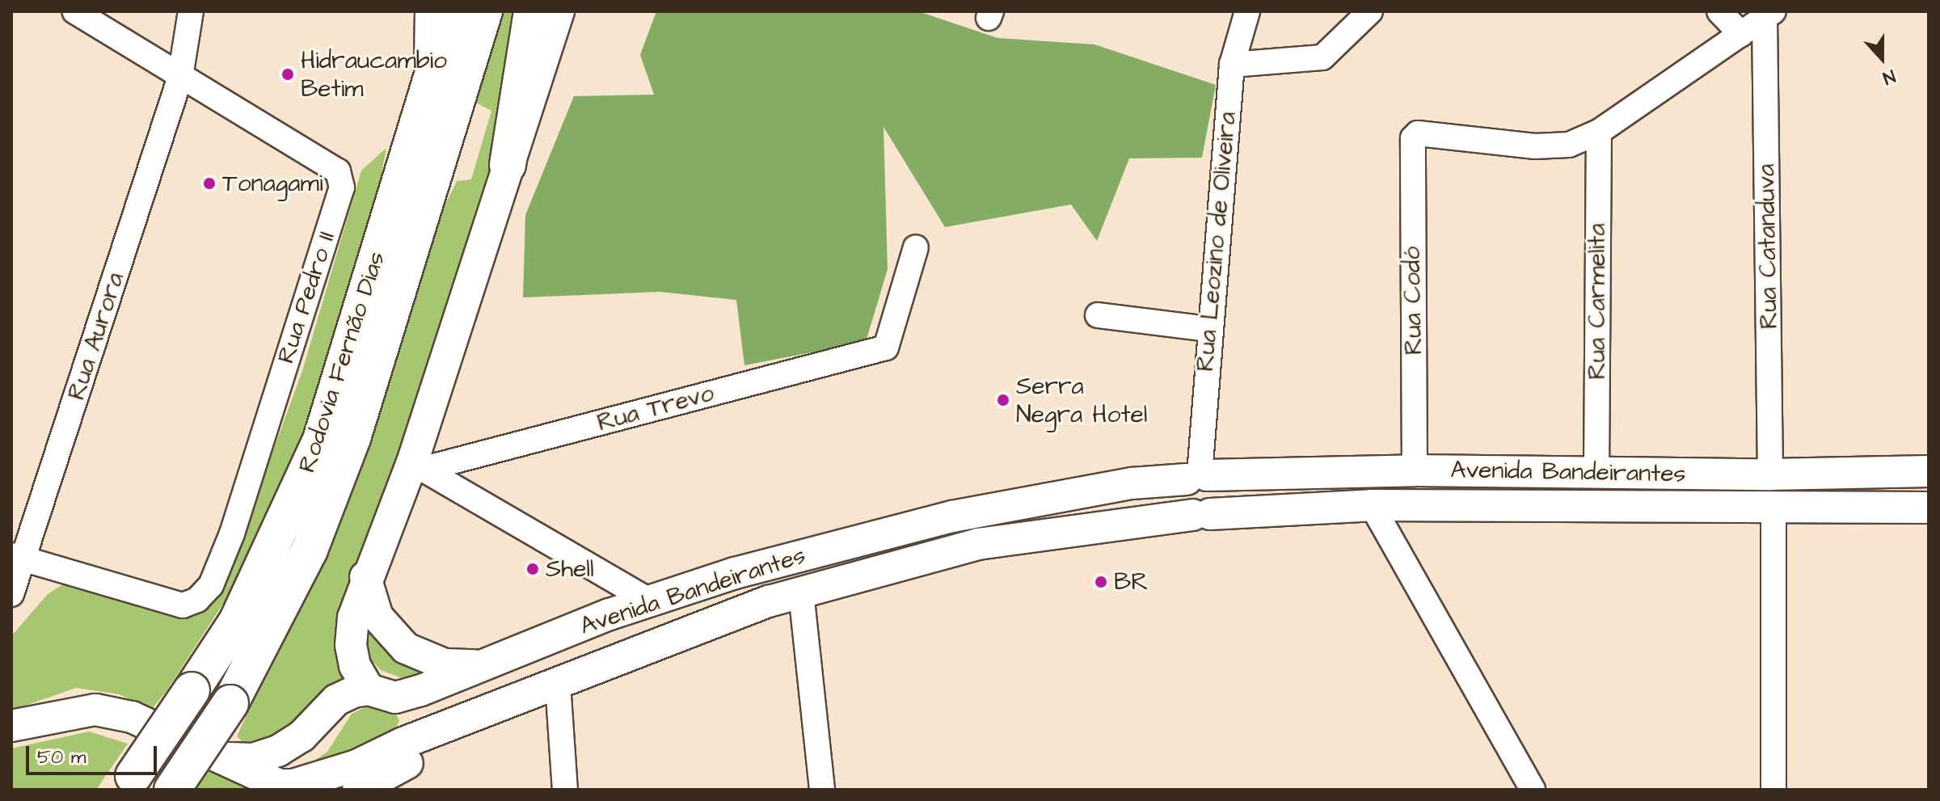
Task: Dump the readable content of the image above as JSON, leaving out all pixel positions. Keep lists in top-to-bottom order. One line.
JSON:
{"streets":{"highway":["Rodovia Fernão Dias"],"main road":["Avenida Bandeirantes"],"street":["Rua Leozino de Oliveira","Rua Catanduva","Rua Pedro II","Rua Codó","Rua Carmelita","Rua Aurora","Rua Trevo"]},"crossings":[["Rua Leozino de Oliveira","Avenida Bandeirantes"],["Rua Catanduva","Avenida Bandeirantes"],["Rua Pedro II","Rua Aurora"],["Rua Codó","Rua Carmelita"],["Rua Codó","Avenida Bandeirantes"],["Rua Carmelita","Avenida Bandeirantes"]],"places":["Hidraucambio Betim","Tonagami","Serra Negra Hotel","Shell","BR"],"scale_bar":"50 m","north":"bottom"}
